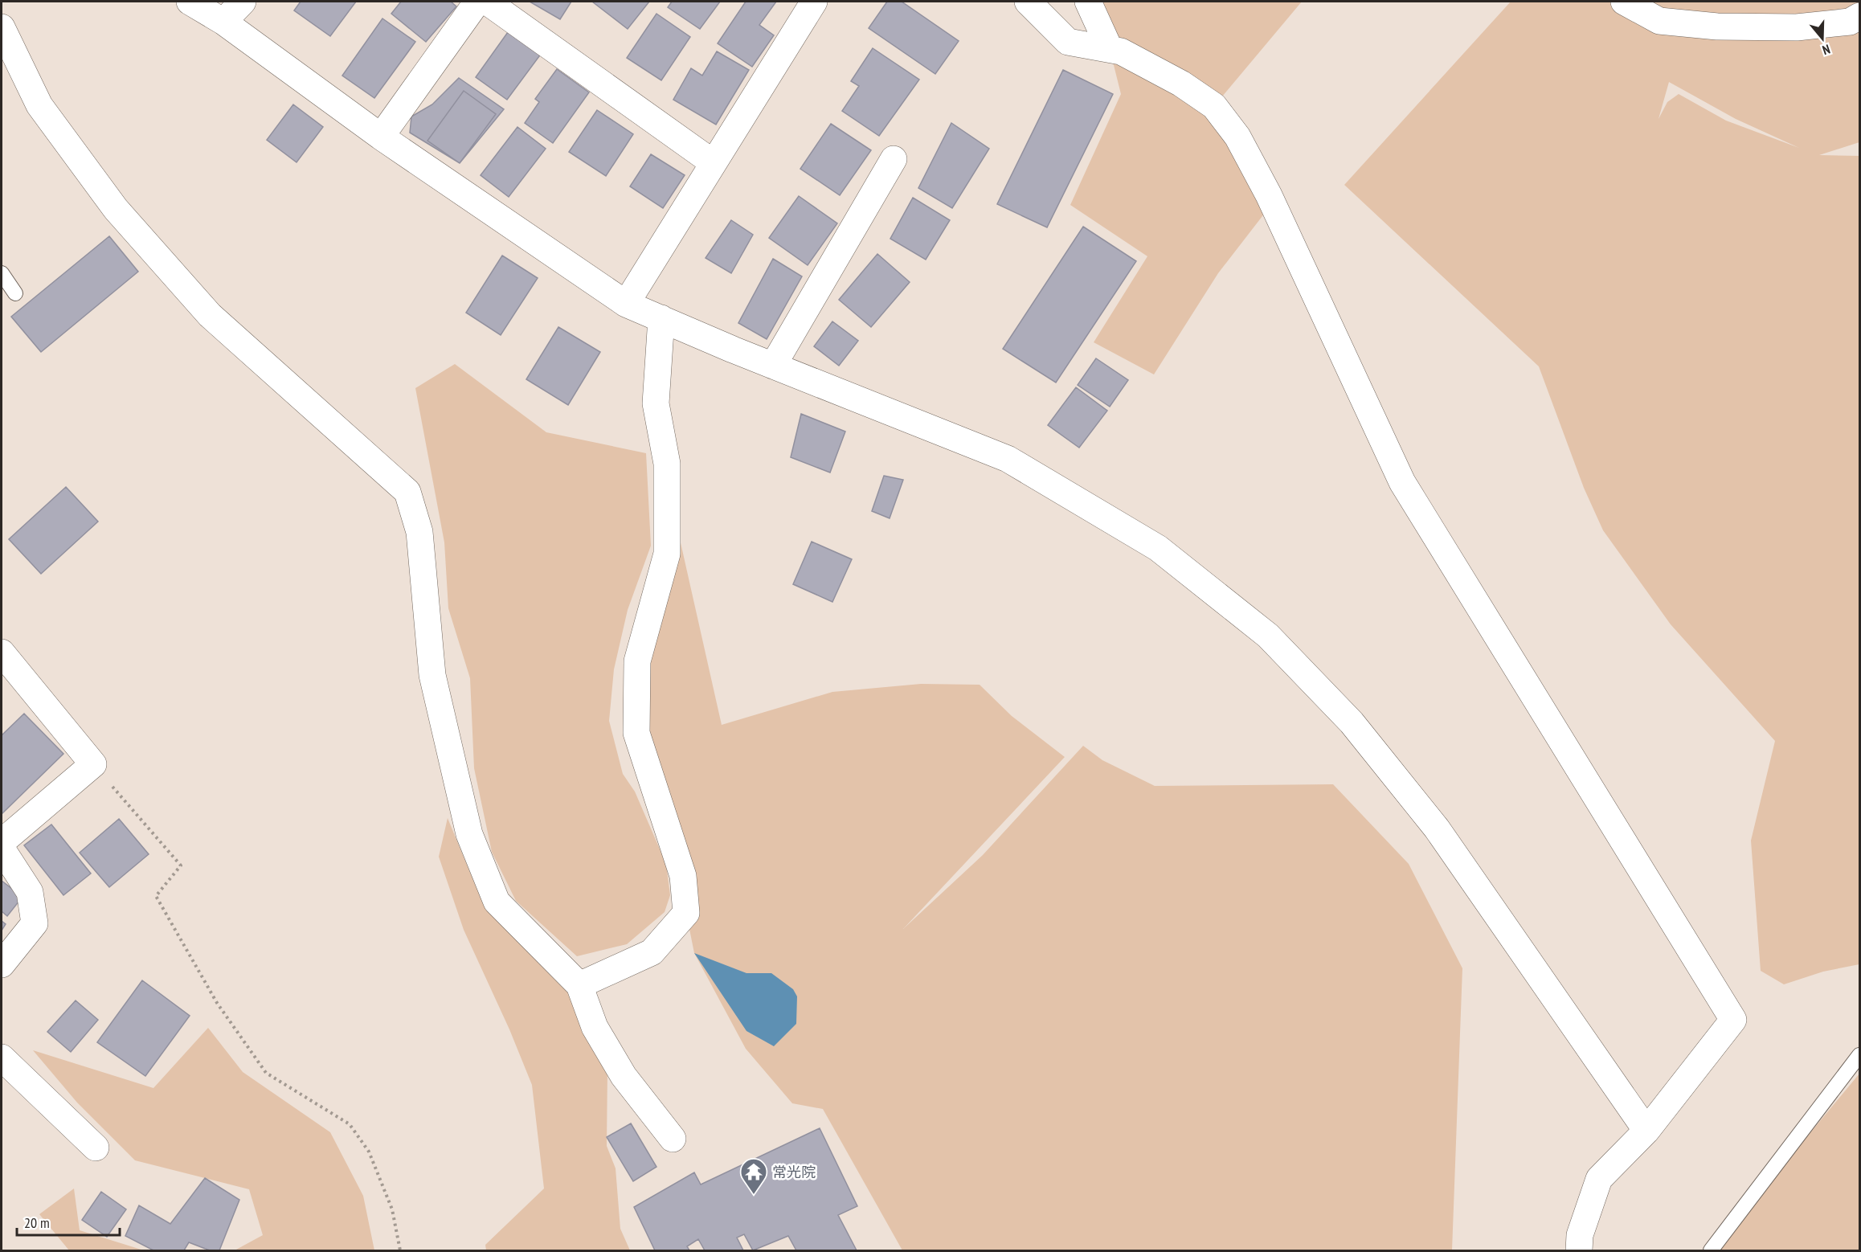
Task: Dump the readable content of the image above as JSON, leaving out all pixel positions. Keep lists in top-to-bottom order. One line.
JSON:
{"places":{"temple":["常光院"]},"scale_bar":"20 m","north":"bottom"}
